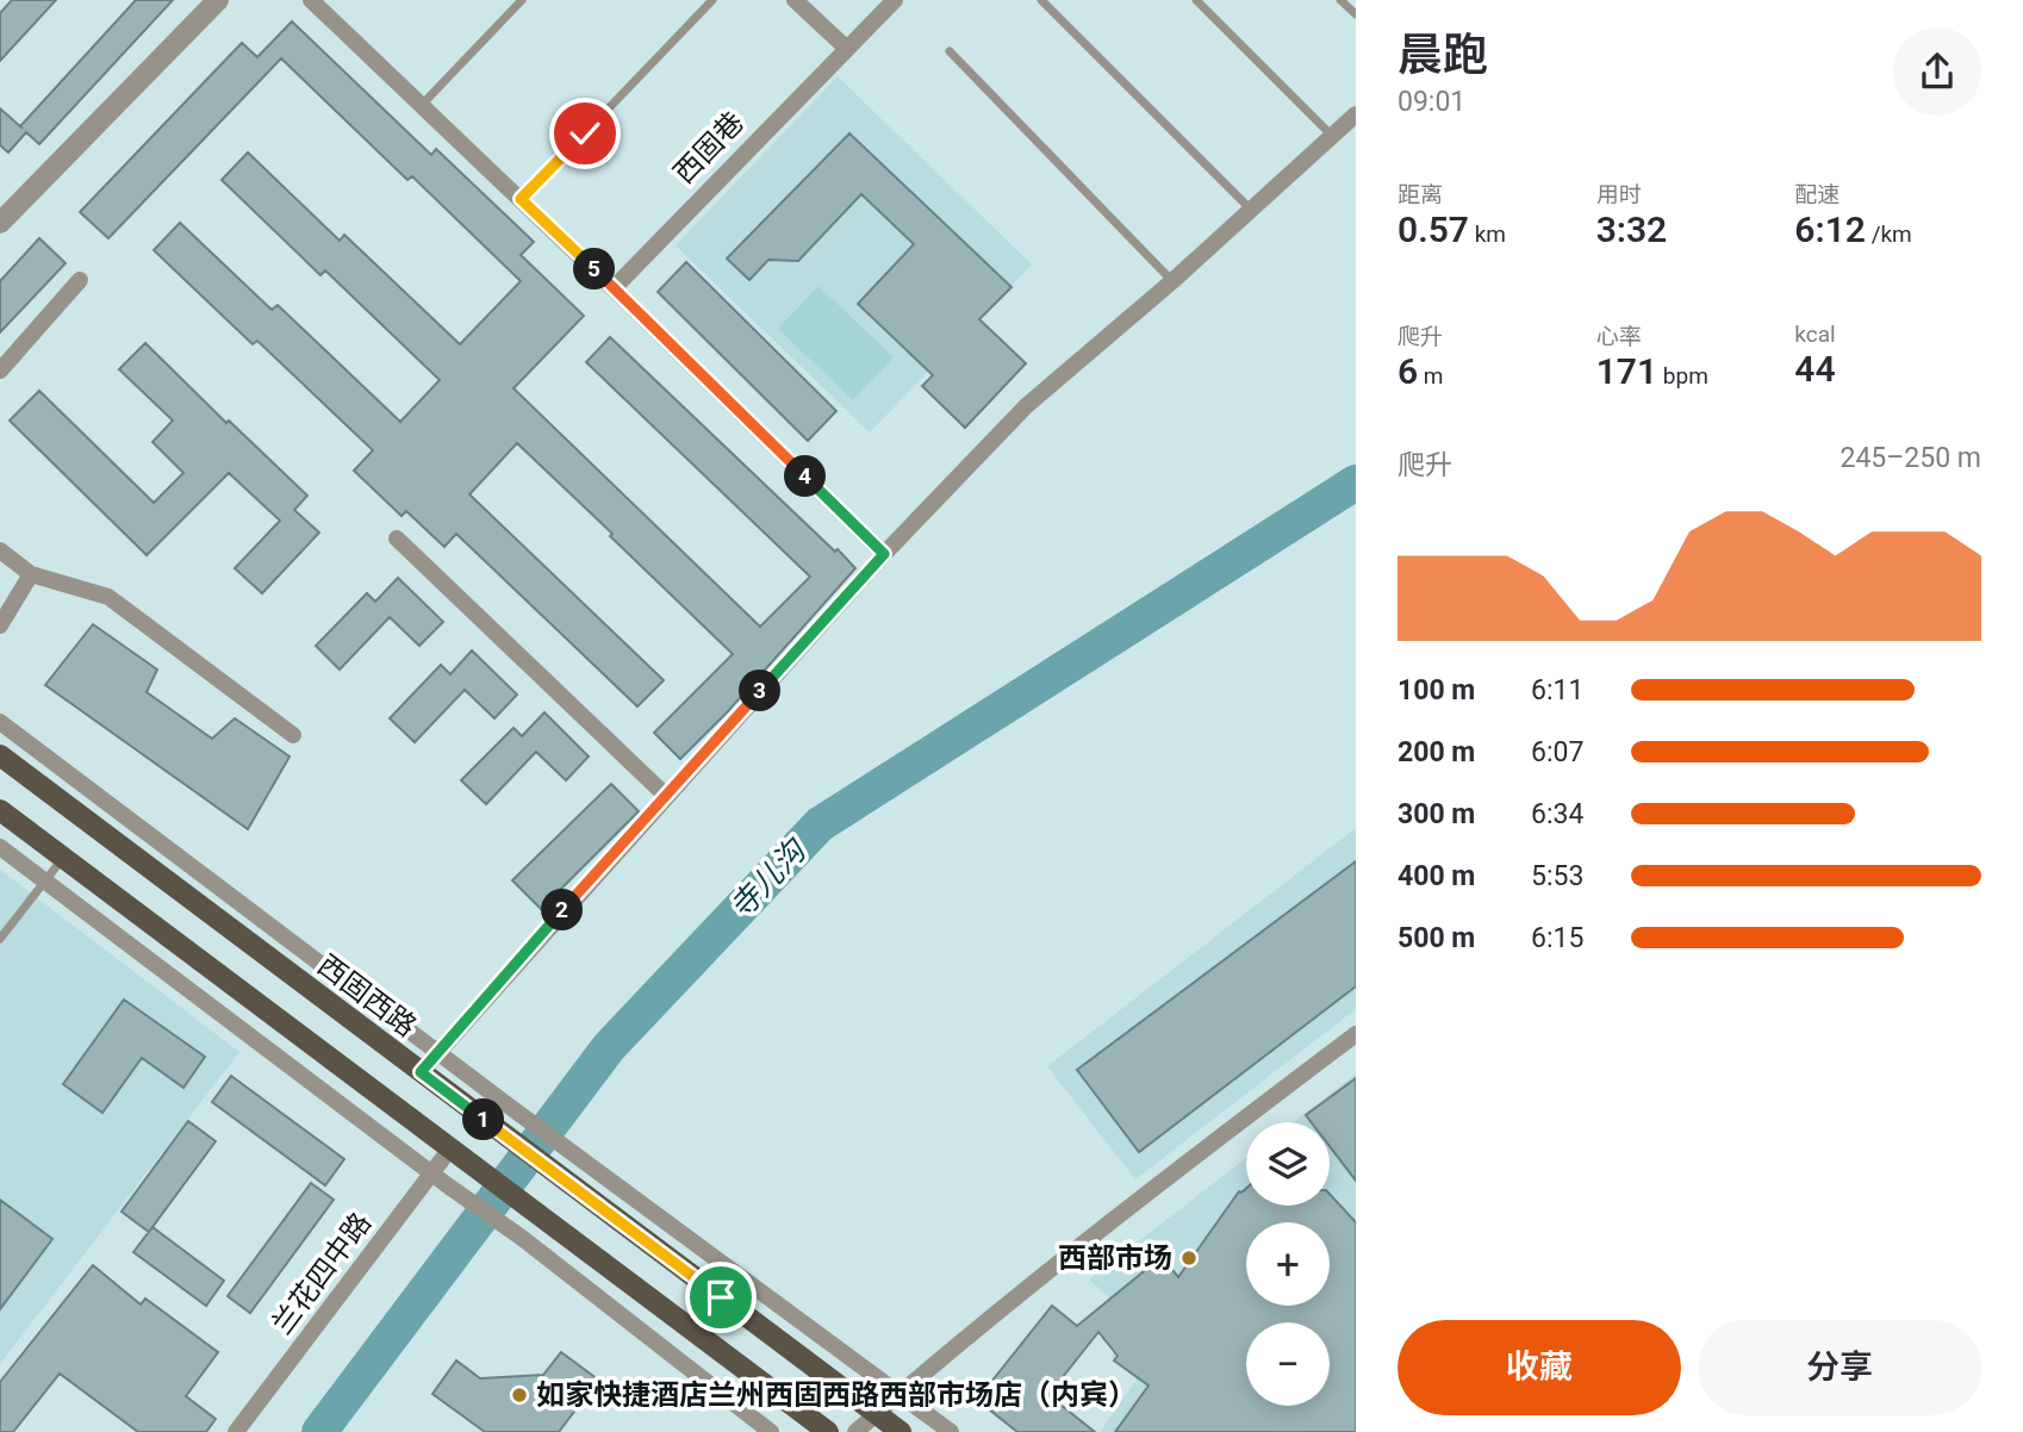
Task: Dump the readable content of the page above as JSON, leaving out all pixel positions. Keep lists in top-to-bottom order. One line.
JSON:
{"streets":{"main road":["西固西路"],"street":["西固巷","兰花四中路"]},"water":["寺儿沟"],"places":["西部市场","如家快捷酒店兰州西固西路西部市场店（内宾）"],"page":{"heading":["晨跑","09:01"],"stats":[["距离","0.57 km"],["用时","3:32"],["配速","6:12 /km"],["爬升","6 m"],["心率","171 bpm"],["kcal","44"]],"pins":["5","4","3","2","1"],"chart":["爬升","245–250 m"],"list":[{"name":"100 m","note":"6:11"},{"name":"200 m","note":"6:07"},{"name":"300 m","note":"6:34"},{"name":"400 m","note":"5:53"},{"name":"500 m","note":"6:15"}],"map_buttons":["+","−"],"buttons":["收藏","分享"]}}
